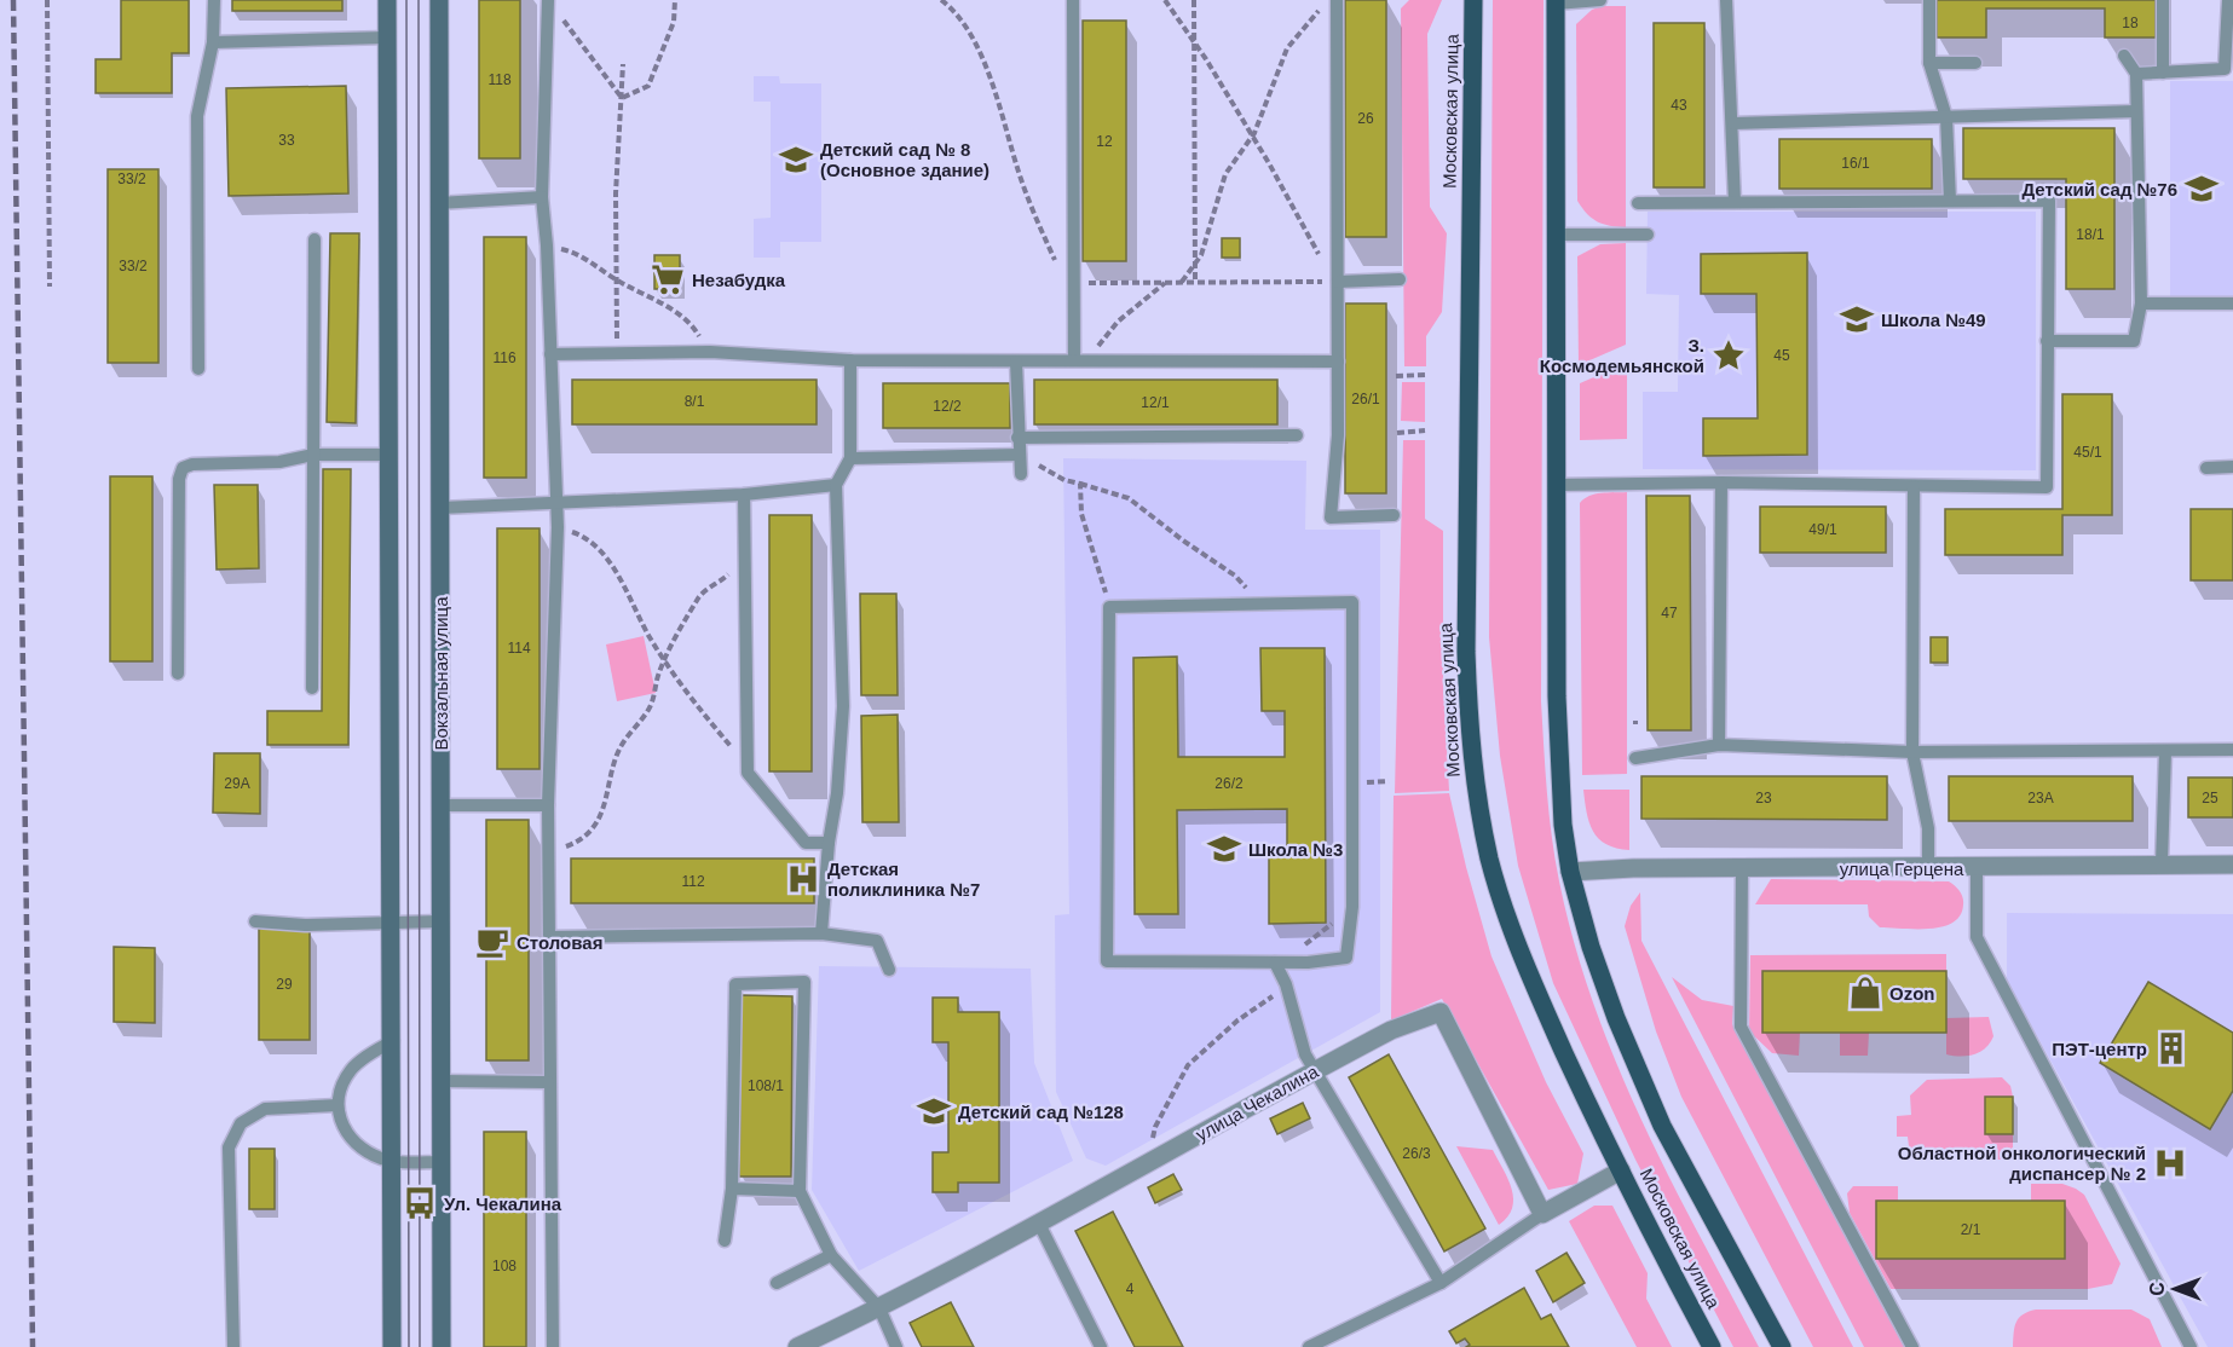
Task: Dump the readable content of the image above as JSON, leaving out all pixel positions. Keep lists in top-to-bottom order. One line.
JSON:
{"streets":{"main road":["Московская улица","Вокзальная улица"],"street":["улица Герцена","улица Чекалина"]},"crossings":[["Московская улица","улица Герцена"]],"places":{"school or university":["Детский сад № 8 (Основное здание)","Детский сад №76","Школа №49","Школа №3","Детский сад №128"],"supermarket":["Незабудка"],"place":["З. Космодемьянской"],"hospital":["Детская поликлиника №7","Областной онкологический диспансер № 2"],"cafe":["Столовая"],"shop":["Ozon"],"building":["ПЭТ-центр"],"bus stop":["Ул. Чекалина"]},"house_numbers":["18","118","43","26","33","12","16/1","33/2","18/1","33/2","45","116","26/1","8/1","12/1","12/2","45/1","49/1","47","114","29А","26/2","23","23А","25","112","29","108/1","26/3","2/1","108","4"],"north":"left"}
